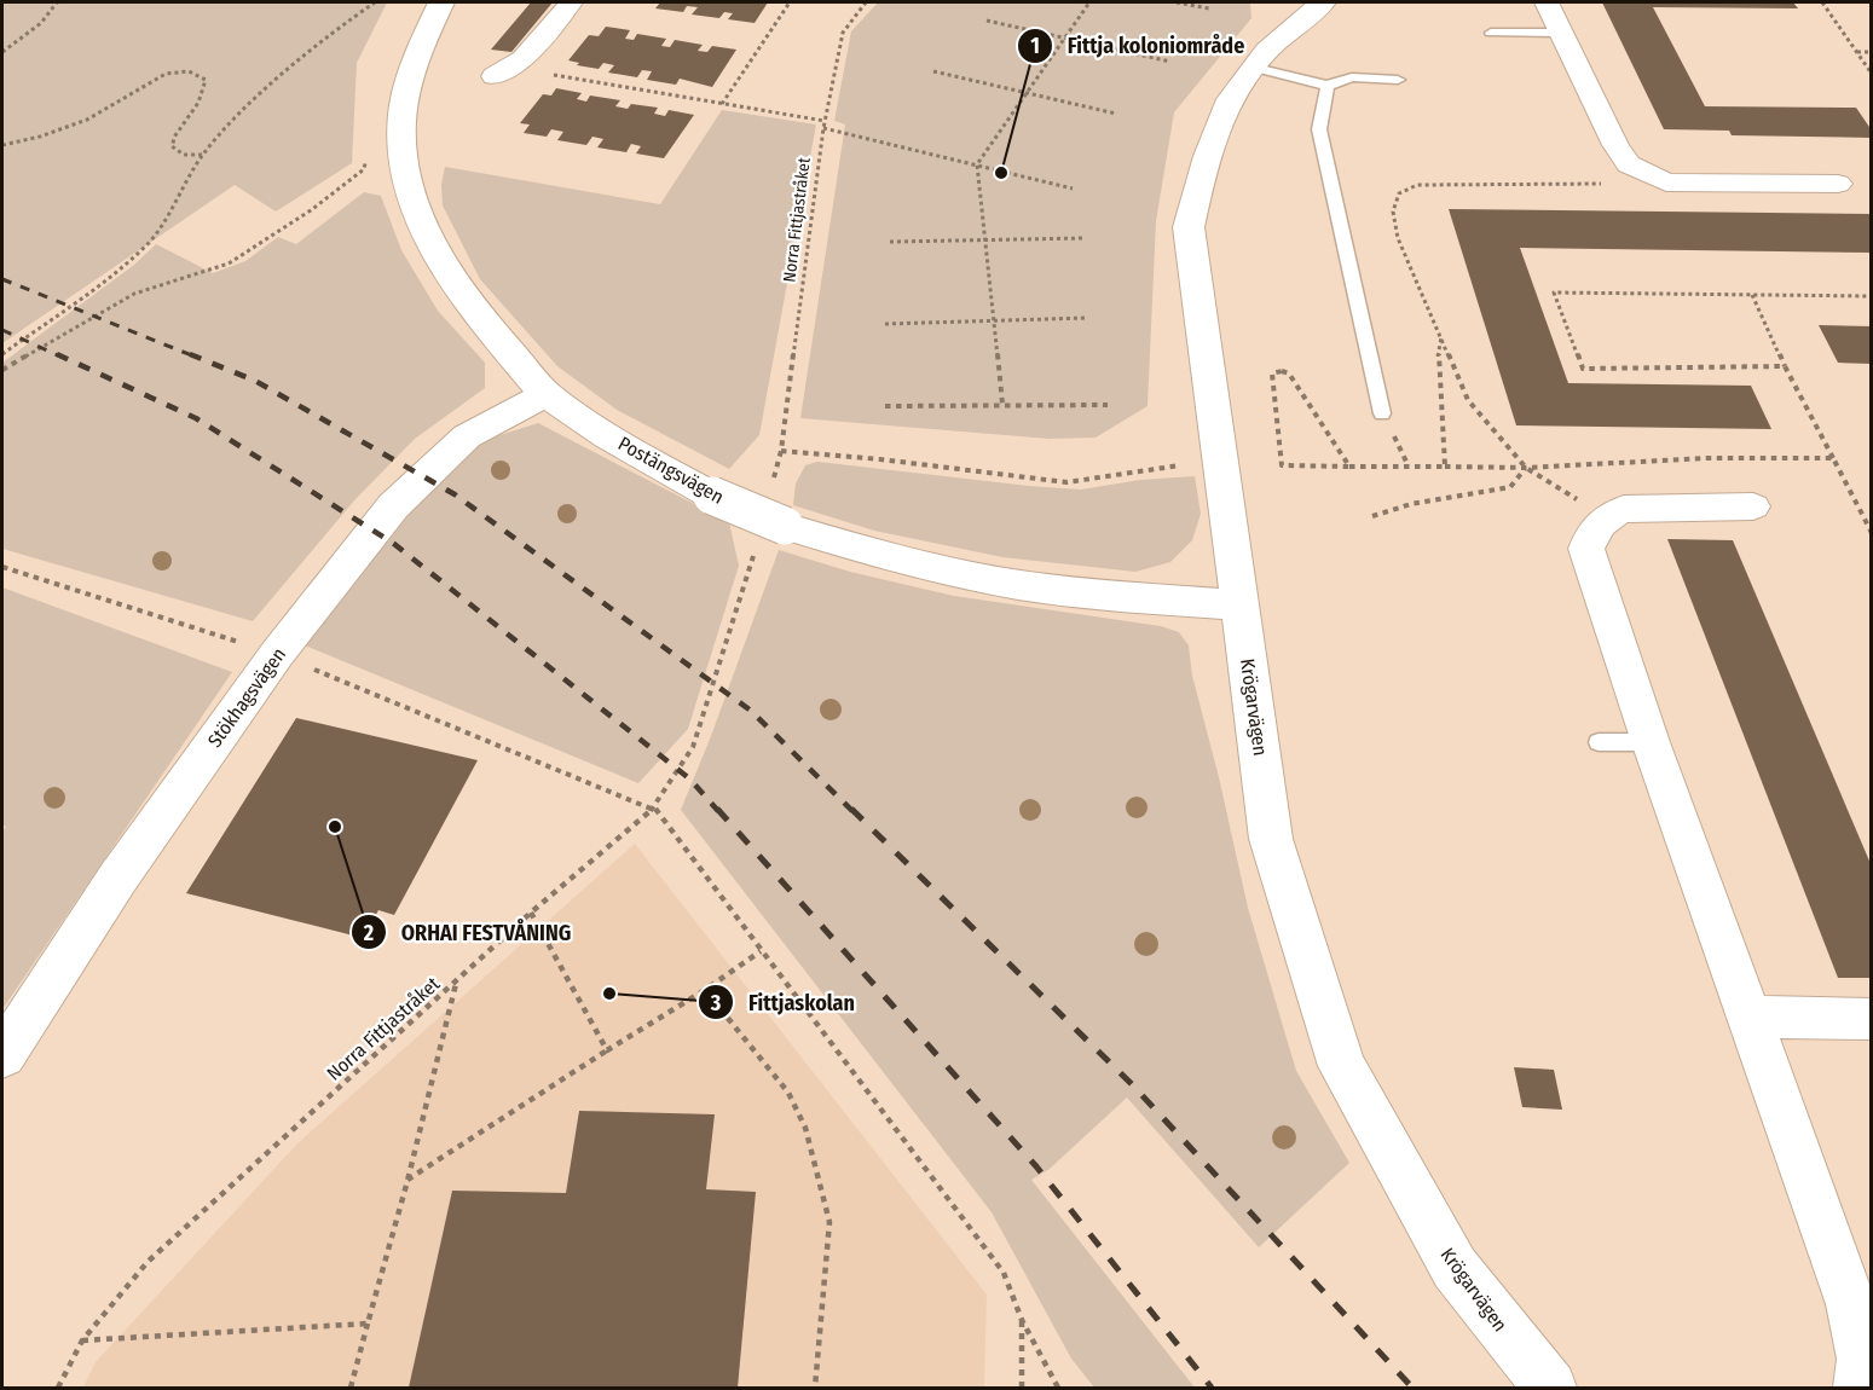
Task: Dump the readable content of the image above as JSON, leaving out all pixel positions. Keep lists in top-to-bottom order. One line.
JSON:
{"streets":{"street":["Postängsvägen","Stökhagsvägen","Krögarvägen"],"path":["Norra Fittjastråket"]},"crossings":[["Postängsvägen","Stökhagsvägen"],["Postängsvägen","Krögarvägen"]],"places":["Fittja koloniområde","ORHAI FESTVÅNING","Fittjaskolan"]}
